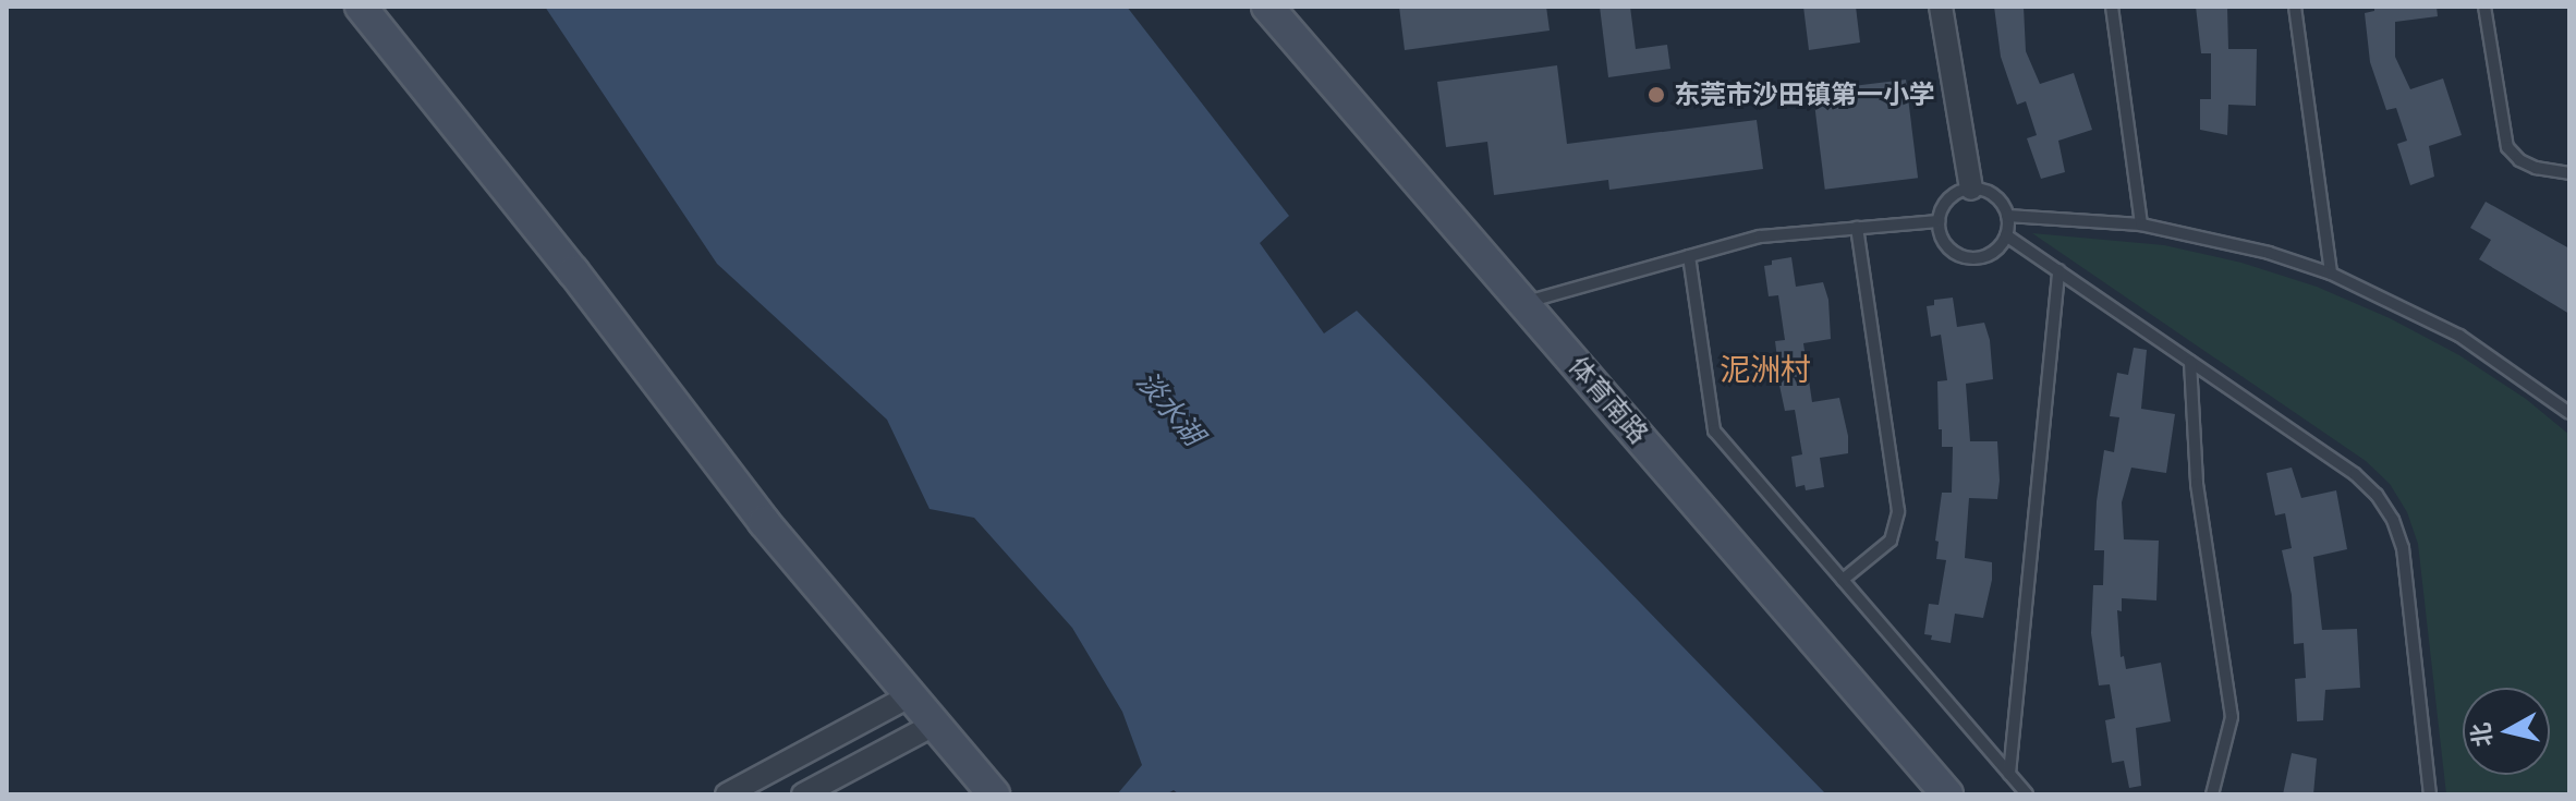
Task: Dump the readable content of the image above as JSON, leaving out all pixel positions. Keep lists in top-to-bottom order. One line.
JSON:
{"streets":{"street":["体育南路"]},"districts":["泥洲村"],"water":["淡水湖"],"places":["东莞市沙田镇第一小学"],"north":"left"}
